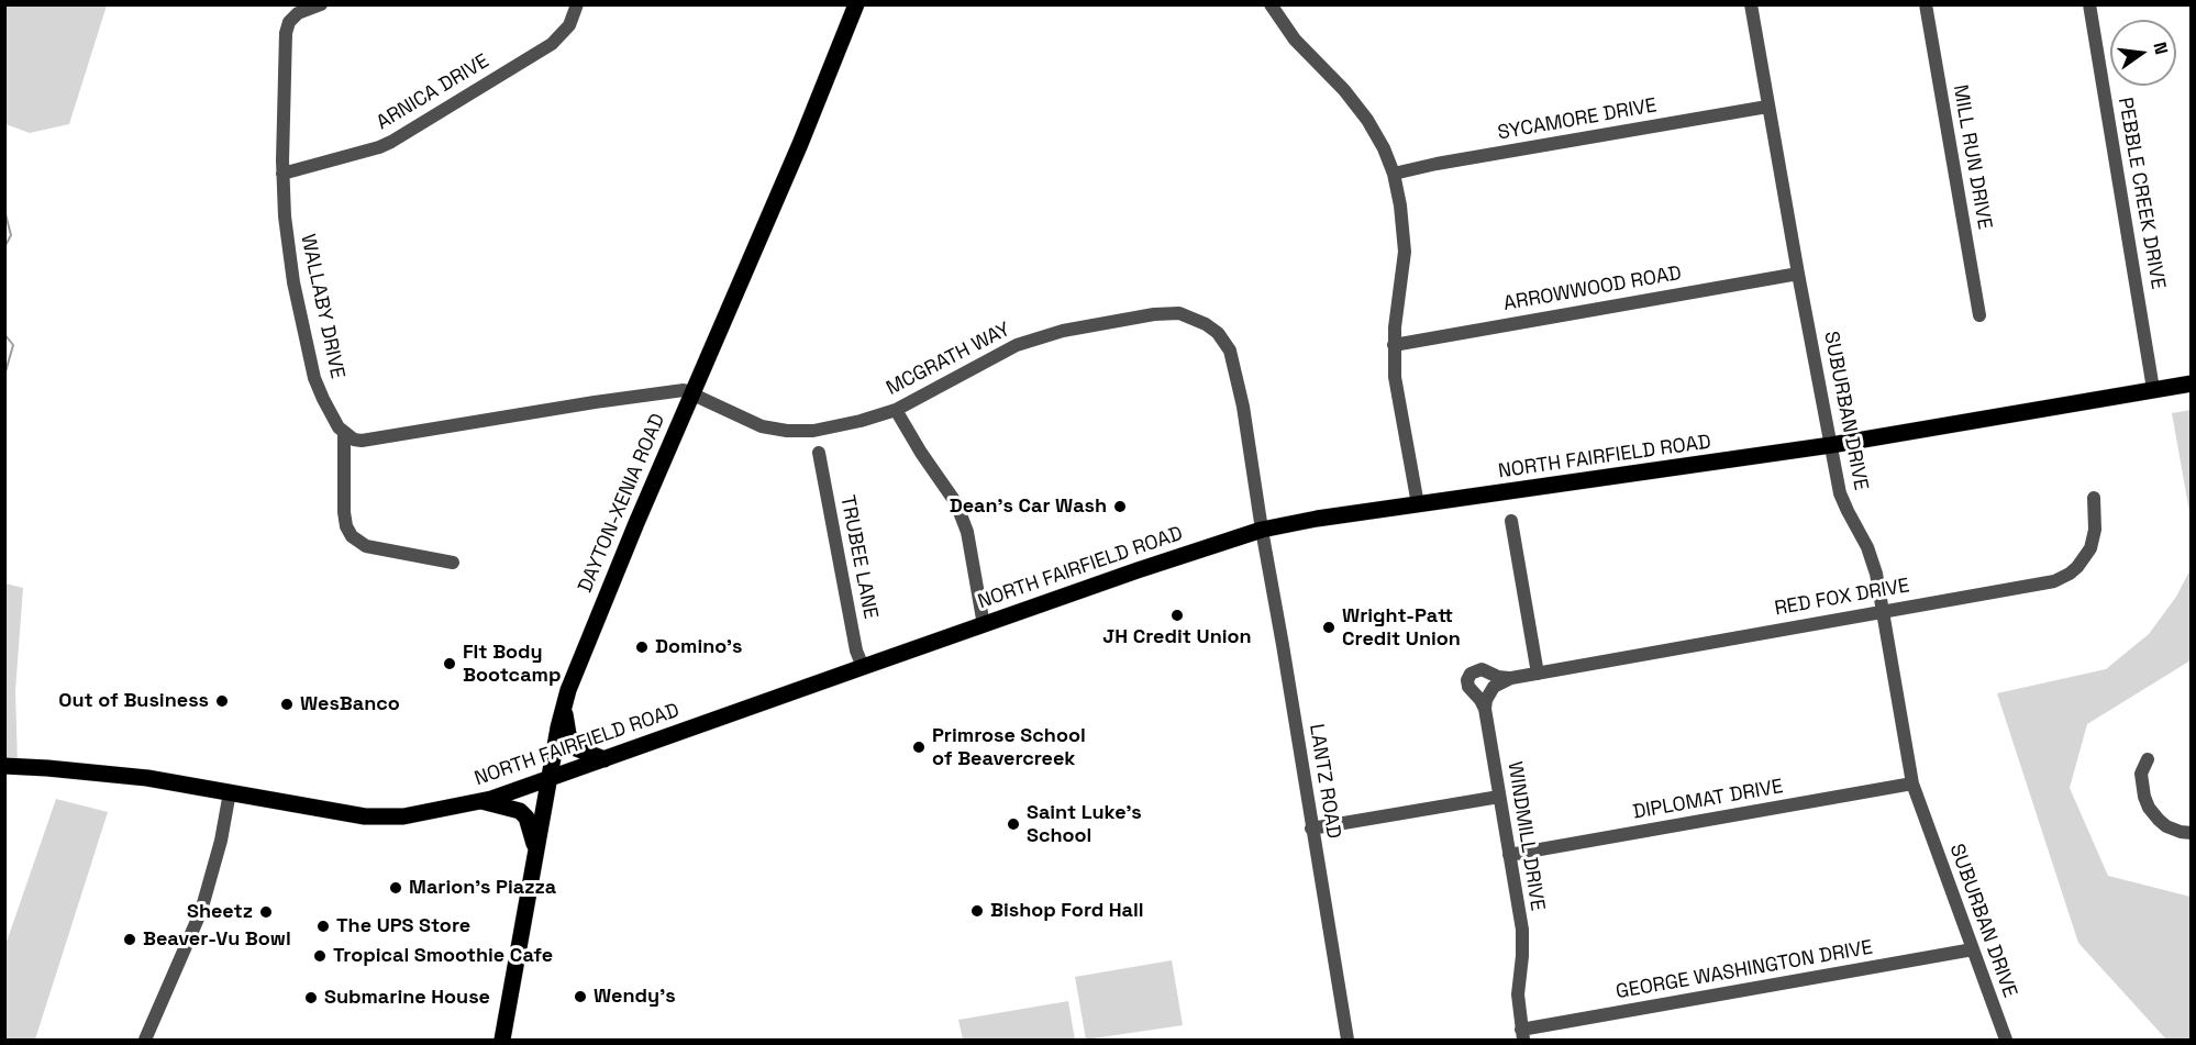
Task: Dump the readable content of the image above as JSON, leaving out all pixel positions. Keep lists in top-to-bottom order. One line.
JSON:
{"streets":{"main road":["NORTH FAIRFIELD ROAD","DAYTON-XENIA ROAD"],"street":["ARNICA DRIVE","SYCAMORE DRIVE","MILL RUN DRIVE","PEBBLE CREEK DRIVE","ARROWWOOD ROAD","WALLABY DRIVE","MCGRATH WAY","SUBURBAN DRIVE","TRUBEE LANE","RED FOX DRIVE","LANTZ ROAD","DIPLOMAT DRIVE","WINDMILL DRIVE","GEORGE WASHINGTON DRIVE"]},"crossings":[["ARNICA DRIVE","WALLABY DRIVE"],["SYCAMORE DRIVE","SUBURBAN DRIVE"],["PEBBLE CREEK DRIVE","NORTH FAIRFIELD ROAD"],["ARROWWOOD ROAD","SUBURBAN DRIVE"],["MCGRATH WAY","NORTH FAIRFIELD ROAD"],["MCGRATH WAY","DAYTON-XENIA ROAD"],["MCGRATH WAY","LANTZ ROAD"],["SUBURBAN DRIVE","NORTH FAIRFIELD ROAD"],["SUBURBAN DRIVE","RED FOX DRIVE"],["SUBURBAN DRIVE","DIPLOMAT DRIVE"],["SUBURBAN DRIVE","GEORGE WASHINGTON DRIVE"],["NORTH FAIRFIELD ROAD","DAYTON-XENIA ROAD"],["NORTH FAIRFIELD ROAD","TRUBEE LANE"],["NORTH FAIRFIELD ROAD","LANTZ ROAD"],["DIPLOMAT DRIVE","WINDMILL DRIVE"],["WINDMILL DRIVE","GEORGE WASHINGTON DRIVE"]],"places":["Dean's Car Wash","JH Credit Union","Wright-Patt Credit Union","Domino's","FIt Body Bootcamp","Out of Business","WesBanco","Primrose School of Beavercreek","Saint Luke’s School","Marion's Piazza","Bishop Ford Hall","Sheetz","The UPS Store","Beaver-Vu Bowl","Tropical Smoothie Cafe","Wendy's","Submarine House"],"north":"right"}
